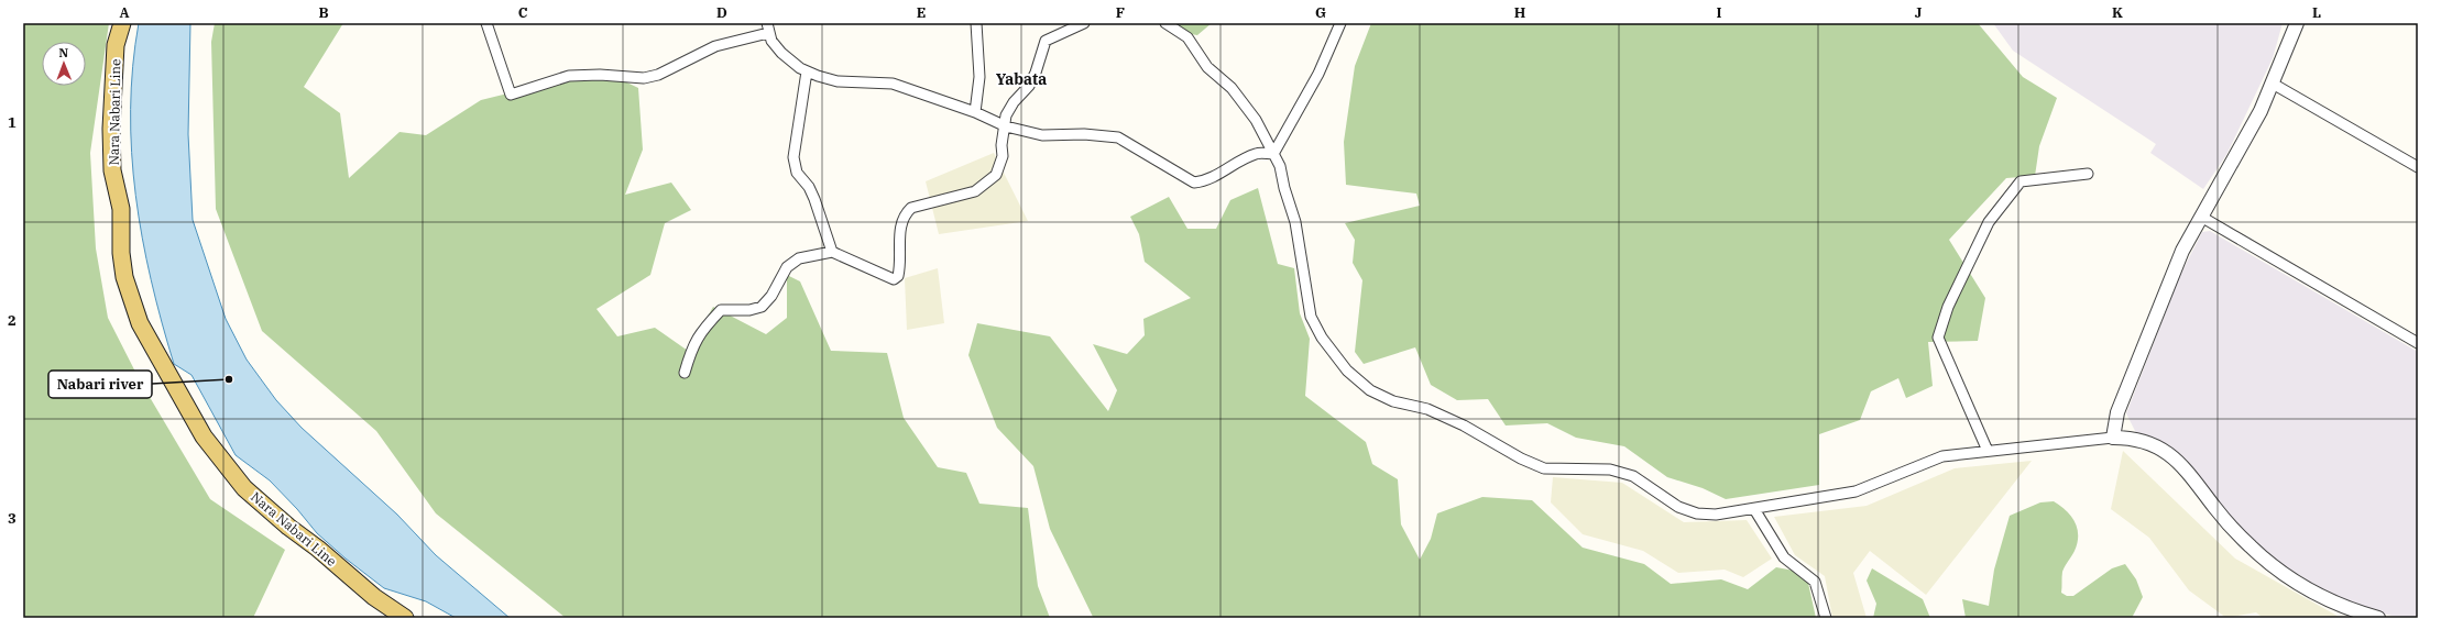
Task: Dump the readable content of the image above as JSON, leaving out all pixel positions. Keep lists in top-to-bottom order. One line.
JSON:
{"streets":{"main road":["Nara Nabari Line"]},"districts":["Yabata"],"places":["Nabari river"],"north":"top","grid":{"columns":["A","B","C","D","E","F","G","H","I","J","K","L"],"rows":["1","2","3"]}}
